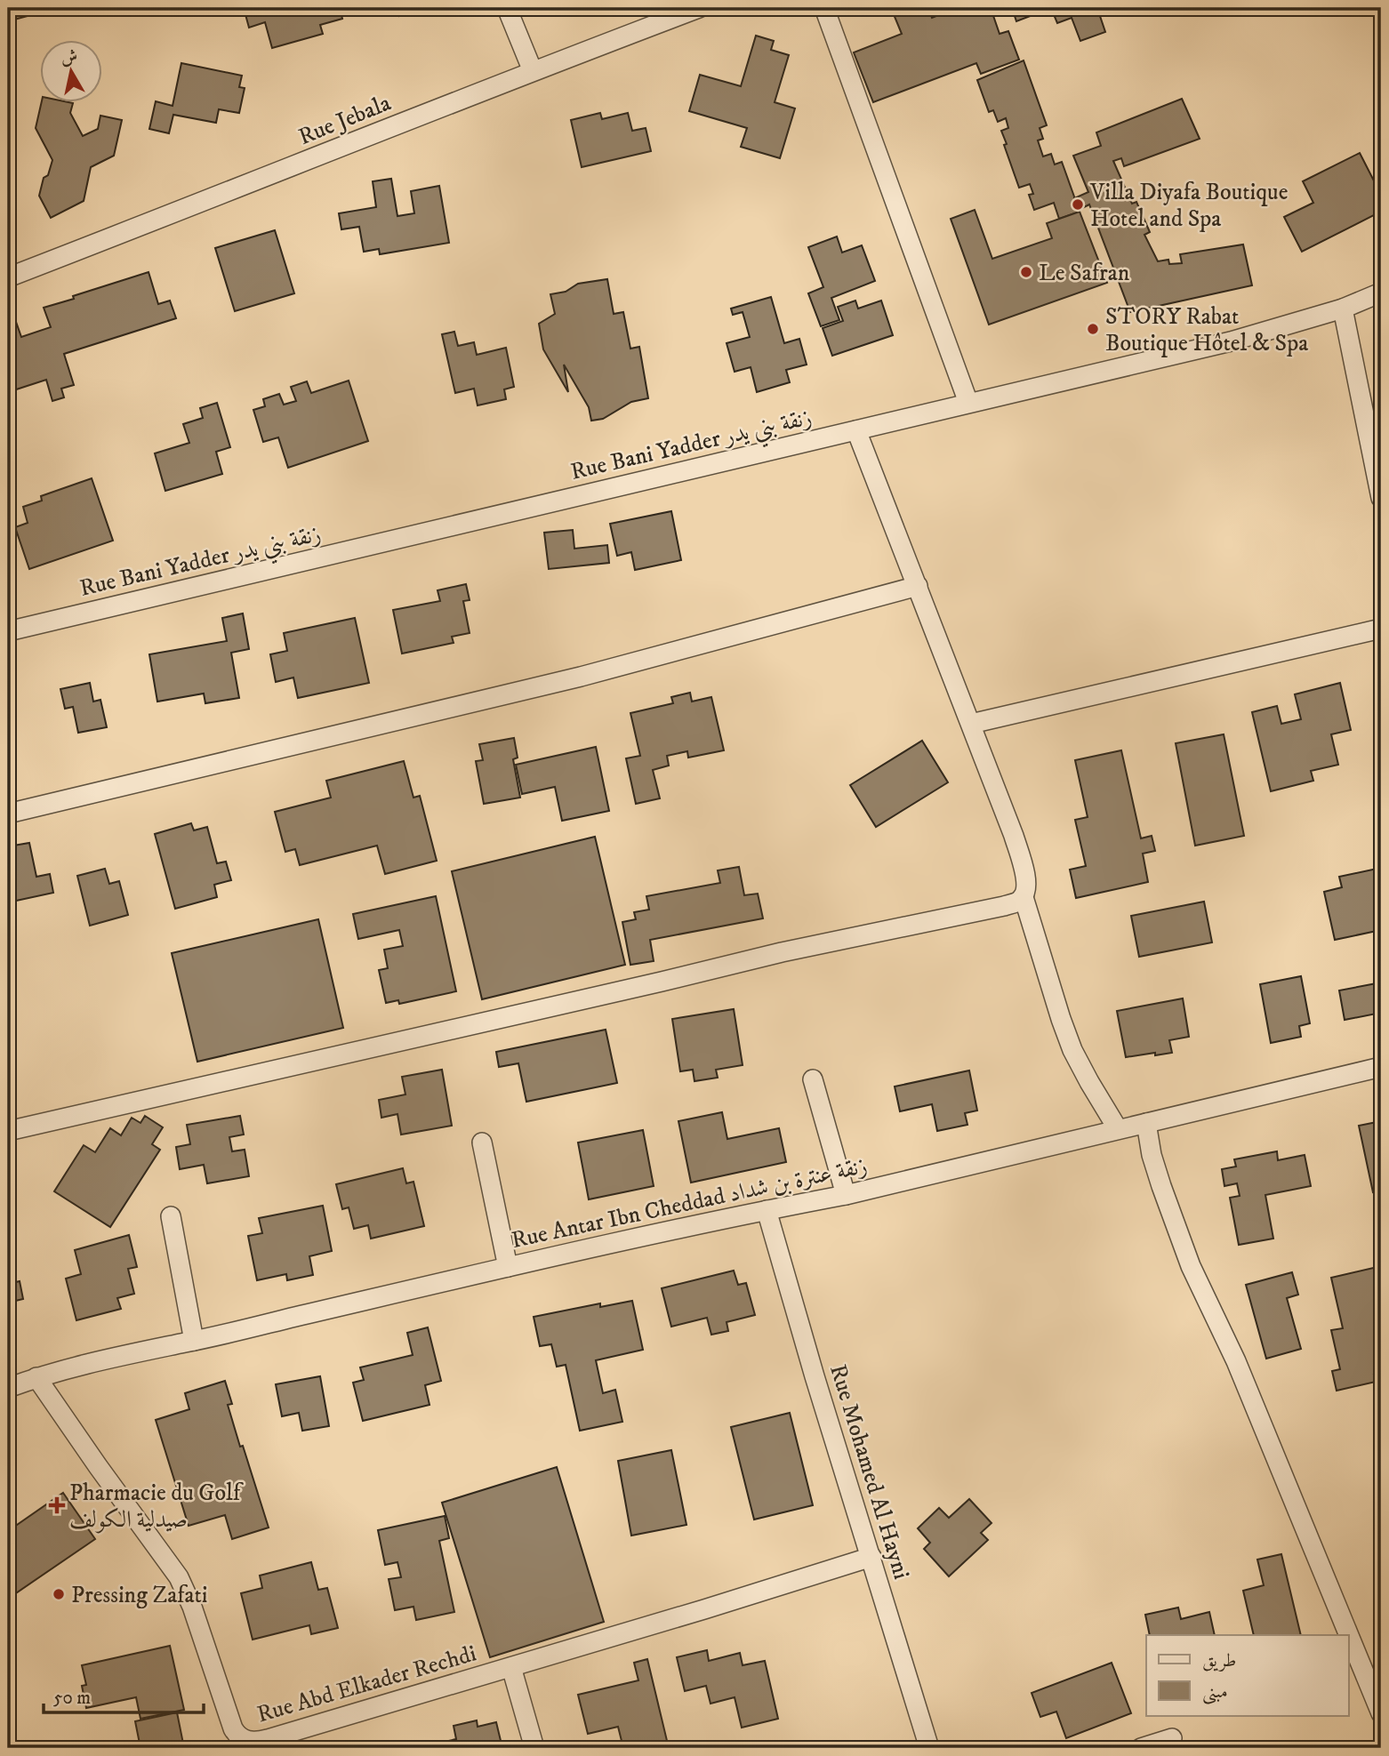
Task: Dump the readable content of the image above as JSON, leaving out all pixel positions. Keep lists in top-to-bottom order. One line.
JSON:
{"streets":{"street":["Rue Jebala","Rue Bani Yadder زنقة بني يدر","Rue Antar Ibn Cheddad زنقة عنترة بن شداد","Rue Mohamed Al Hayni","Rue Abd Elkader Rechdi"]},"crossings":[["Rue Antar Ibn Cheddad زنقة عنترة بن شداد","Rue Mohamed Al Hayni"],["Rue Antar Ibn Cheddad زنقة عنترة بن شداد","Rue Abd Elkader Rechdi"],["Rue Mohamed Al Hayni","Rue Abd Elkader Rechdi"]],"places":{"other":["Villa Diyafa Boutique Hotel and Spa","Le Safran","STORY Rabat Boutique Hôtel & Spa","Pressing Zafati"],"health":["Pharmacie du Golf صيدلية الكولف"]},"legend":["طريق","مبنى"],"scale_bar":"50 m","north":"top"}
